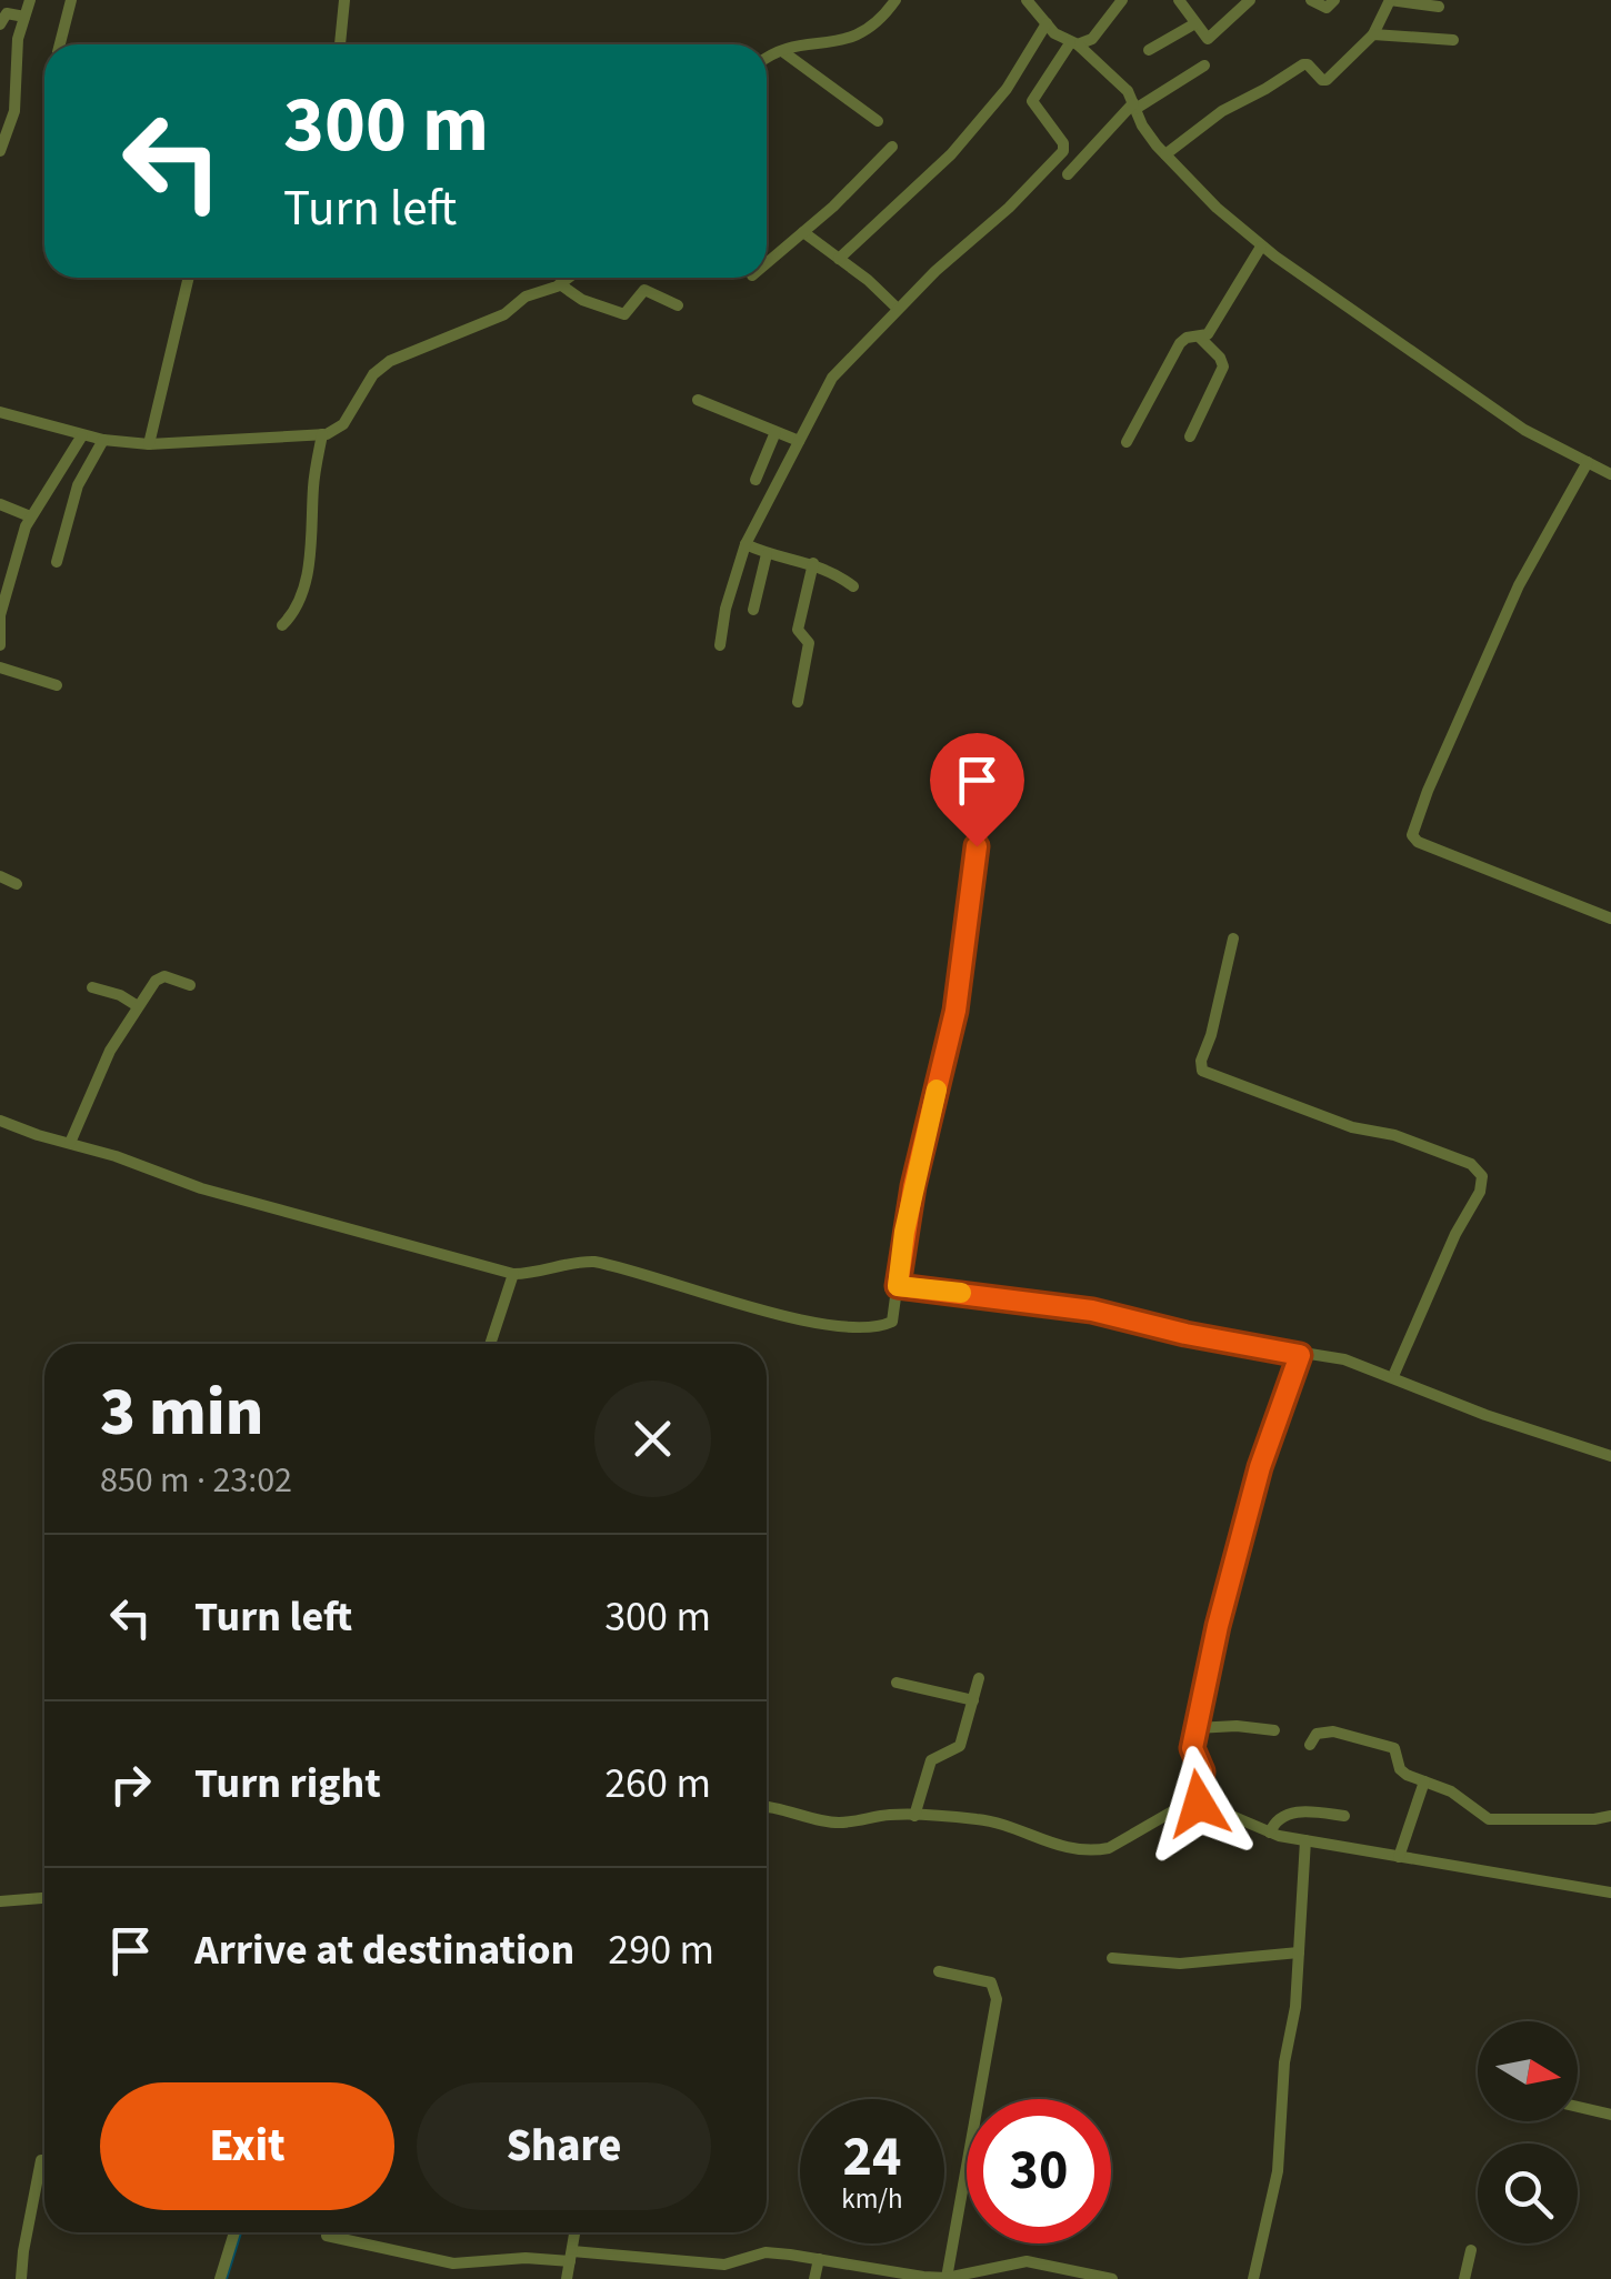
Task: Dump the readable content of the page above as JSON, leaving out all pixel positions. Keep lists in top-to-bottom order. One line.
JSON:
{"north":"right","page":{"turn":["300 m","Turn left"],"heading":["3 min","850 m · 23:02"],"list":[{"name":"Turn left","value":"300 m"},{"name":"Turn right","value":"260 m"},{"name":"Arrive at destination","value":"290 m"}],"buttons":["Exit","Share"],"speed":"24 km/h","limit":"30"}}
